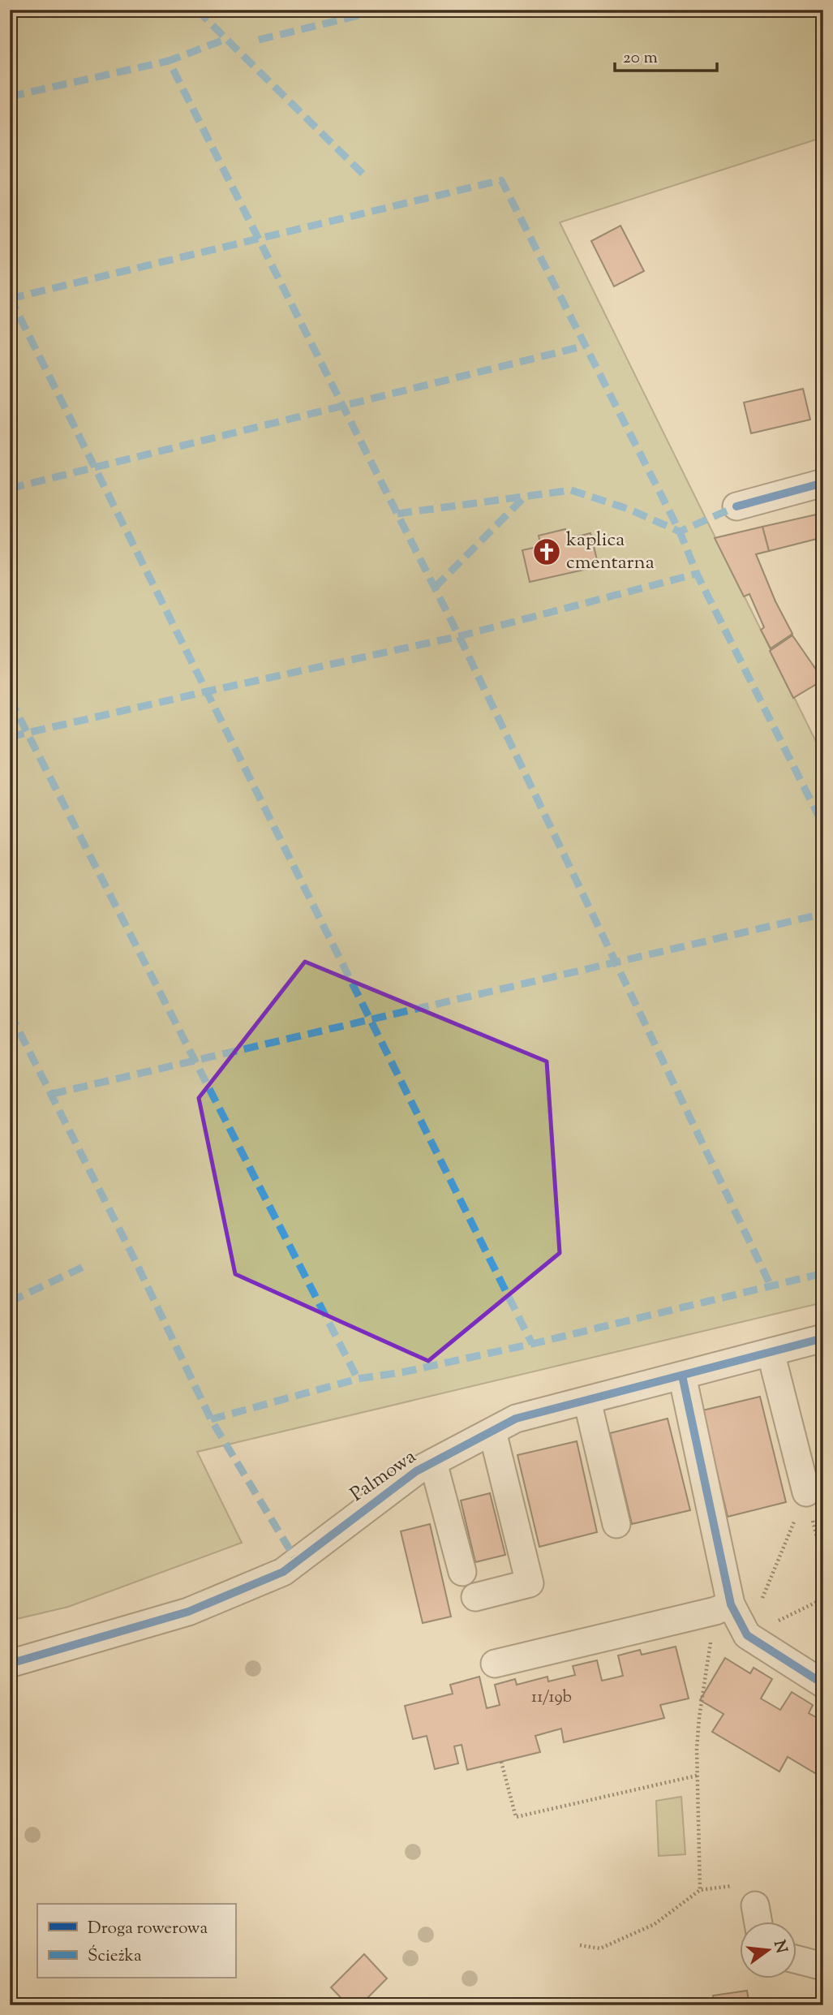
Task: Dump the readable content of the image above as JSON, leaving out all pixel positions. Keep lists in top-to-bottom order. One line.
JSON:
{"streets":{"street":["Palmowa"]},"places":{"church":["kaplica cmentarna"]},"house_numbers":["11/19b"],"legend":["Droga rowerowa","Ścieżka"],"scale_bar":"20 m","north":"right"}
